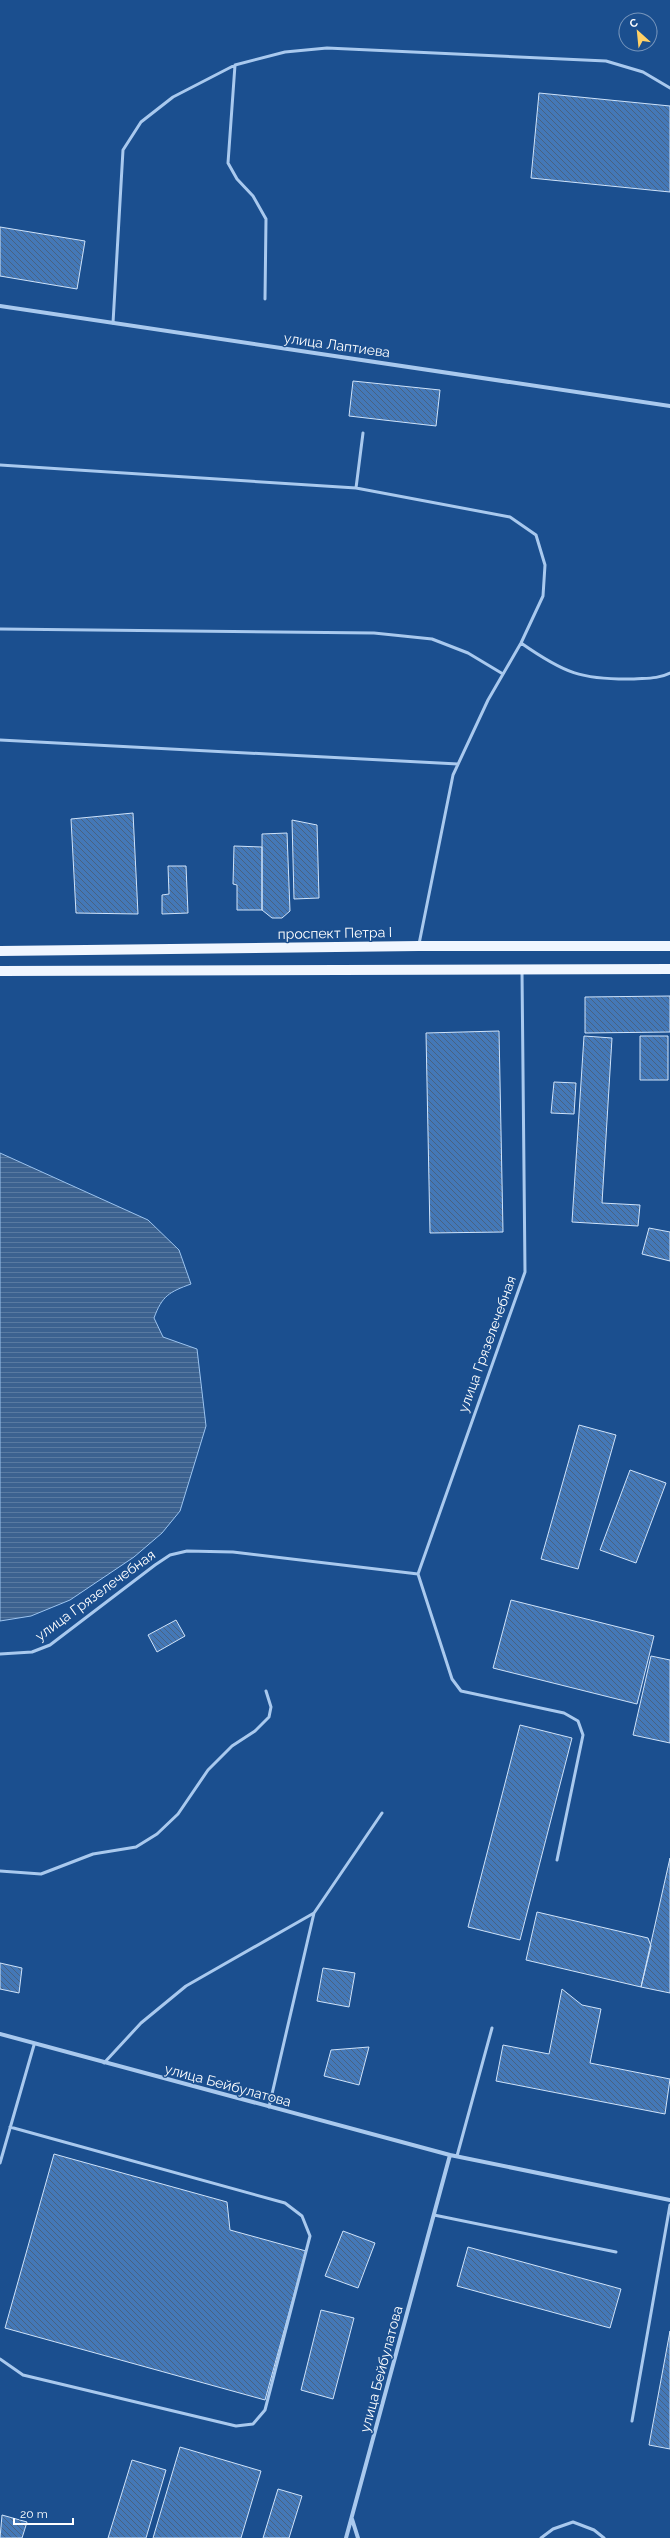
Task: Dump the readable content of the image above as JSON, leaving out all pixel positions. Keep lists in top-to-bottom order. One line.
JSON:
{"streets":{"main road":["проспект Петра I"],"street":["улица Лаптиева","улица Бейбулатова"],"lane":["улица Грязелечебная"]},"scale_bar":"20 m","north":"top left"}
